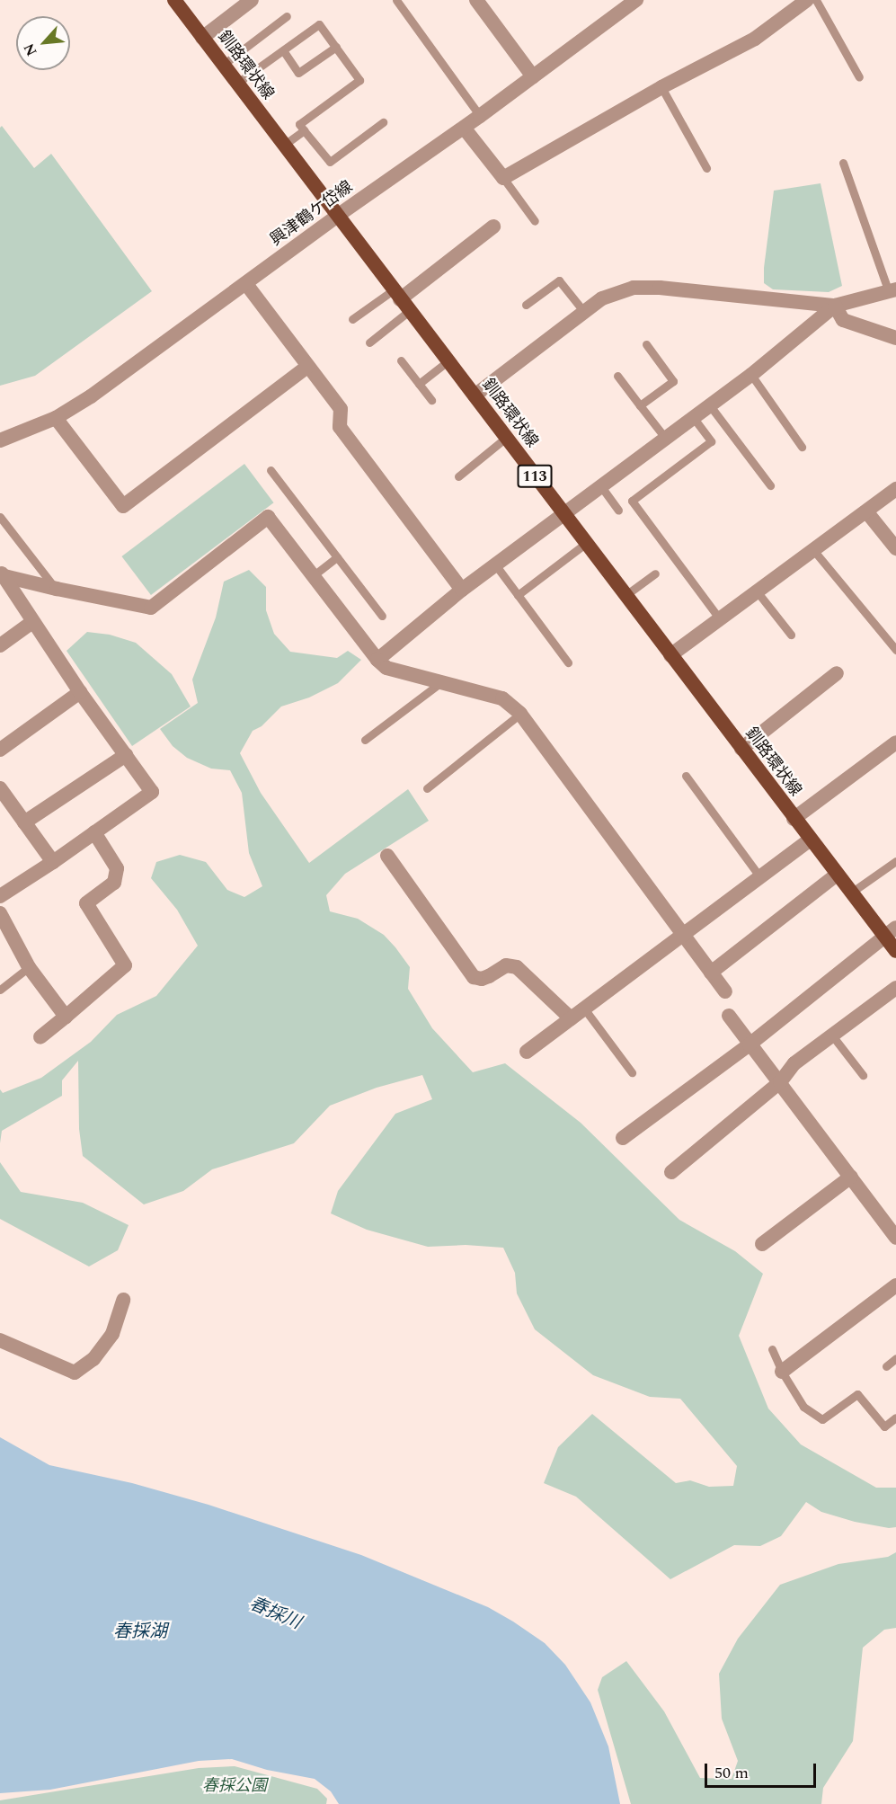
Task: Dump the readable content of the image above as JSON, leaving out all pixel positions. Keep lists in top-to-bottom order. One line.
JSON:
{"streets":{"main road":["釧路環状線","113"],"street":["興津鶴ケ岱線"]},"crossings":[["釧路環状線","興津鶴ケ岱線"]],"water":["春採川","春採湖"],"parks":["春採公園"],"scale_bar":"50 m","north":"bottom left"}
